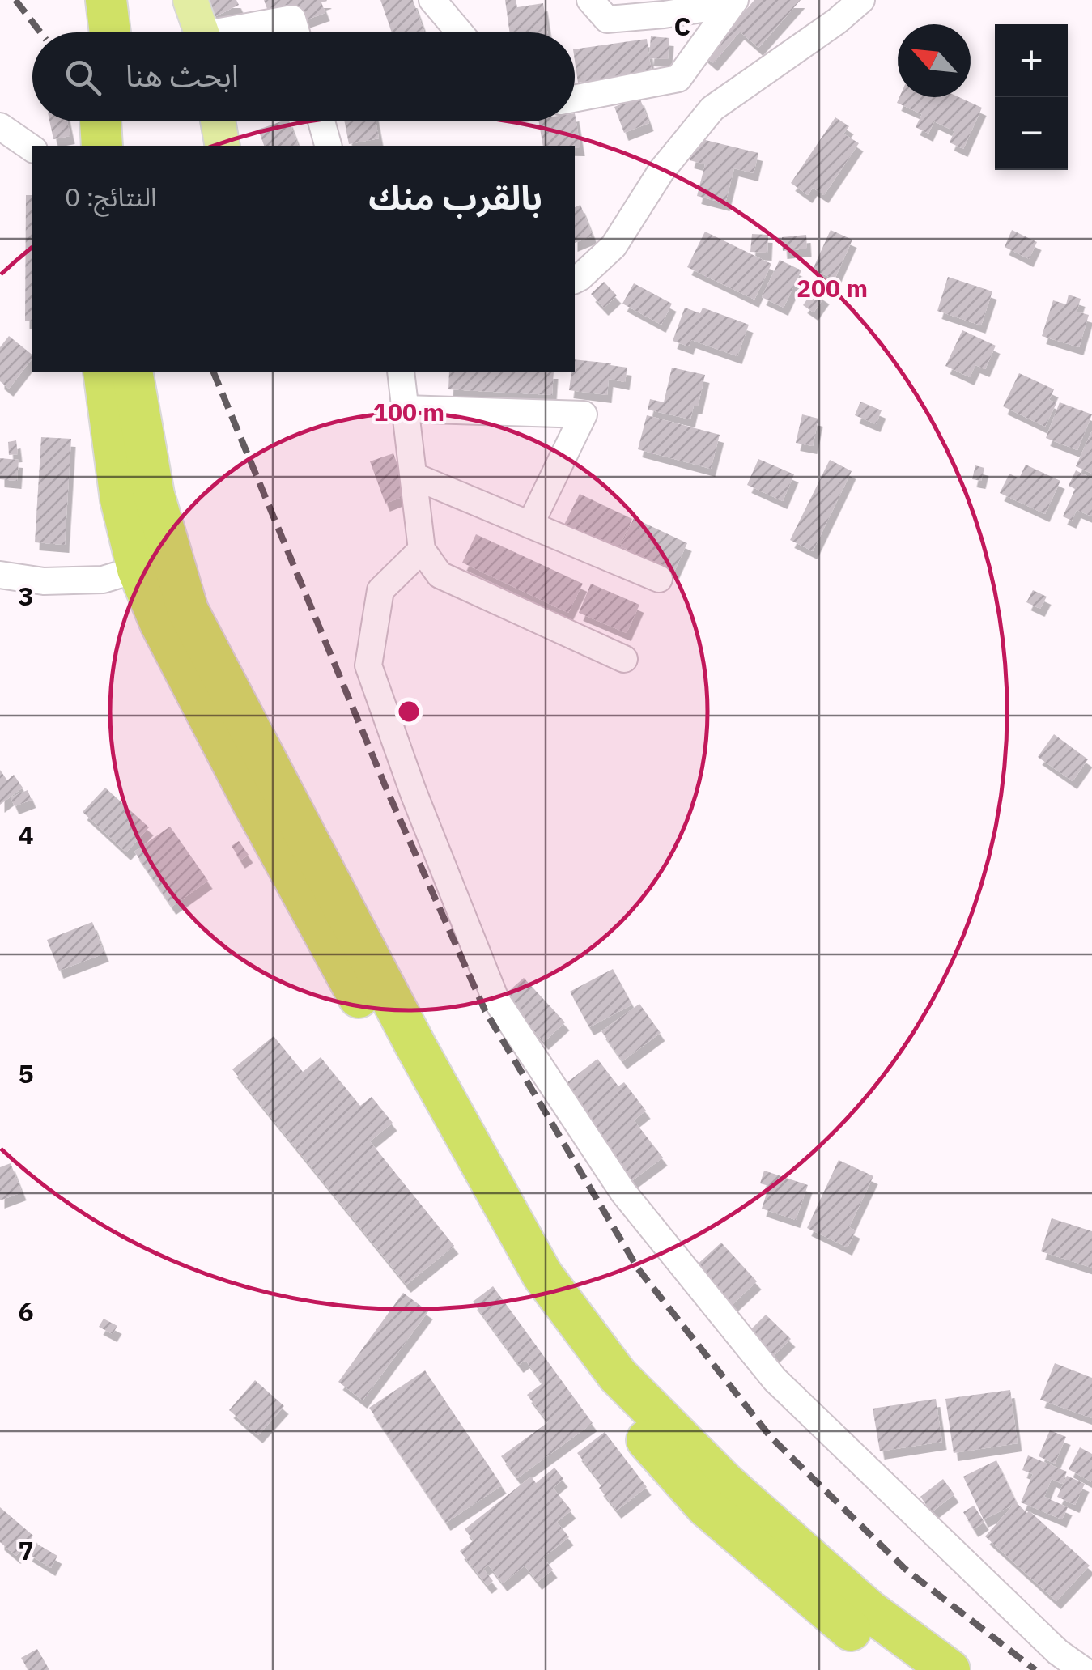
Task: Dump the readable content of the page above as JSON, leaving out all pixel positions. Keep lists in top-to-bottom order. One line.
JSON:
{"north":"top left","page":{"map_buttons":["+","−"],"search":"ابحث هنا","heading":["بالقرب منك","النتائج: 0"]},"grid":{"columns":["C"],"rows":["3","4","5","6","7"]},"rings":["200 m","100 m"]}
